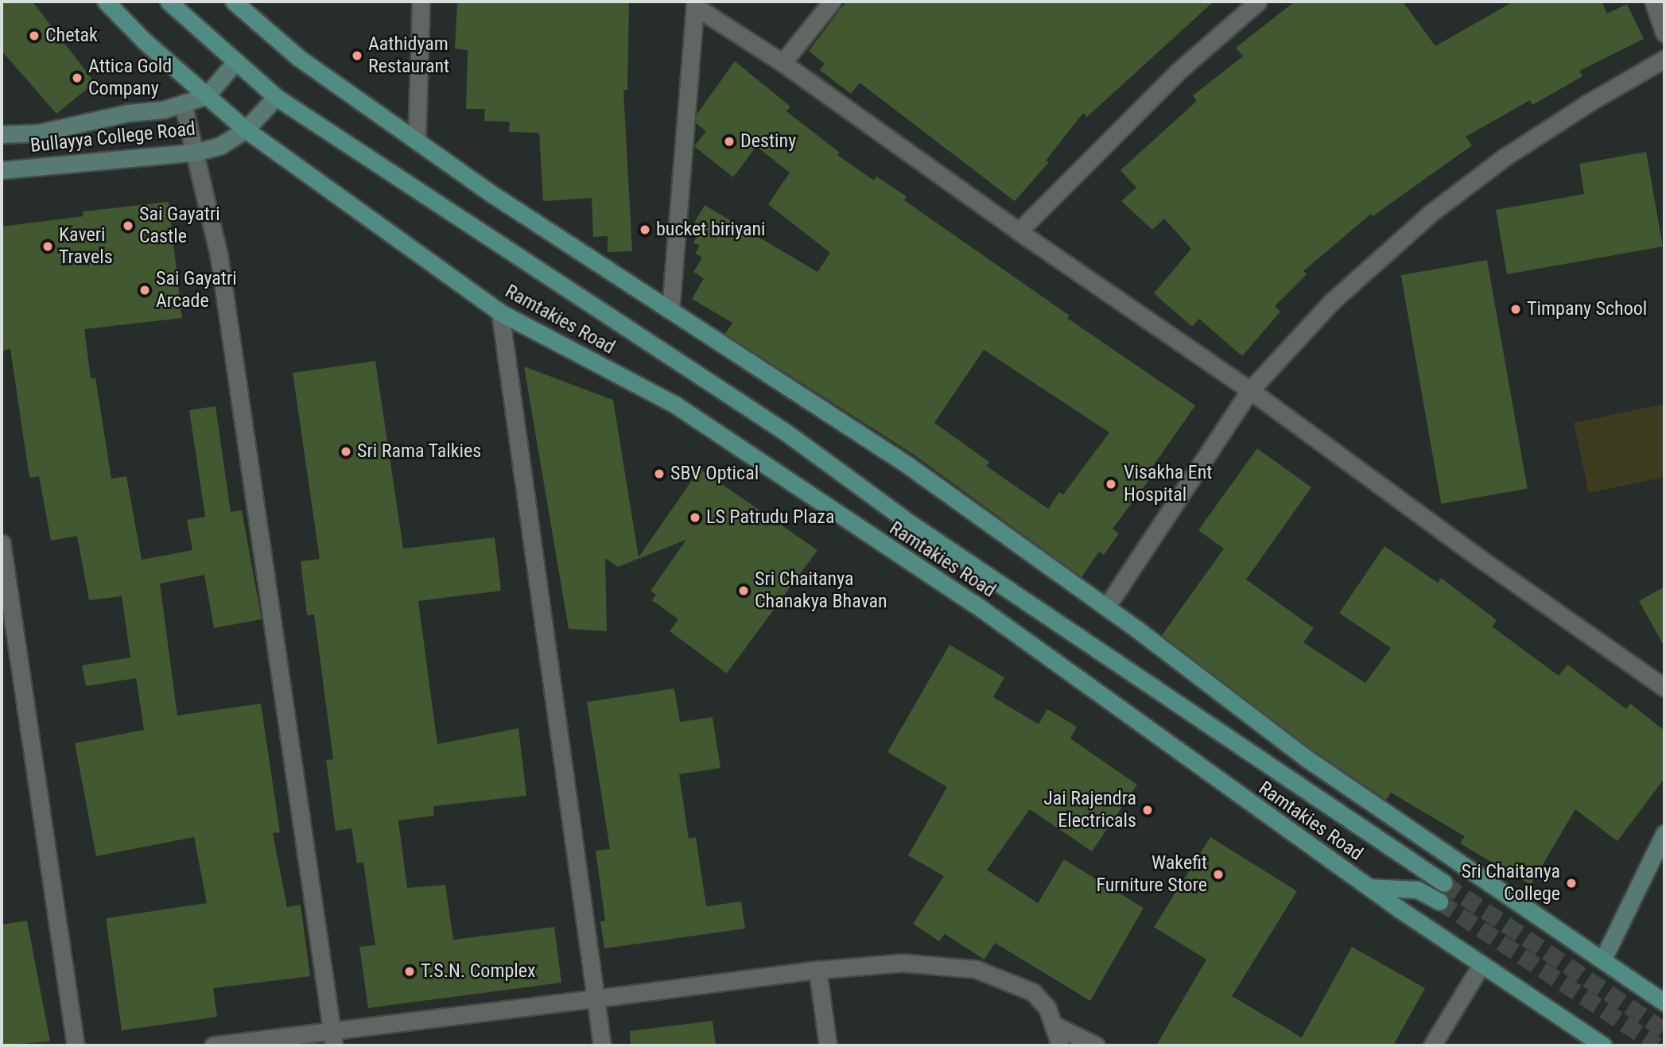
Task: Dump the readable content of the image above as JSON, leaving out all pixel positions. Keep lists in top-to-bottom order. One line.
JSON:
{"streets":{"main road":["Bullayya College Road","Ramtakies Road"]},"crossings":[["Bullayya College Road","Ramtakies Road"]],"places":["Chetak","Aathidyam Restaurant","Attica Gold Company","Destiny","Sai Gayatri Castle","bucket biriyani","Kaveri Travels","Sai Gayatri Arcade","Timpany School","Sri Rama Talkies","SBV Optical","Visakha Ent Hospital","LS Patrudu Plaza","Sri Chaitanya Chanakya Bhavan","Jai Rajendra Electricals","Wakefit Furniture Store","Sri Chaitanya College","T.S.N. Complex"]}
